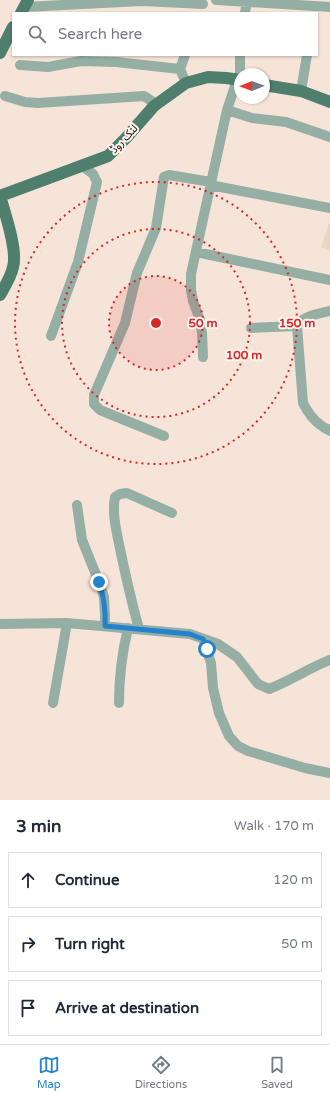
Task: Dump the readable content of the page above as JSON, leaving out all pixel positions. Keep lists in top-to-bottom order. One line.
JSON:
{"streets":{"main road":["لنک روڈ"]},"north":"left","page":{"search":"Search here","heading":["3 min","Walk · 170 m"],"list":[["Continue","120 m"],["Turn right","50 m"],"Arrive at destination"],"nav":["Map","Directions","Saved"]},"rings":["50 m","150 m","100 m"]}
